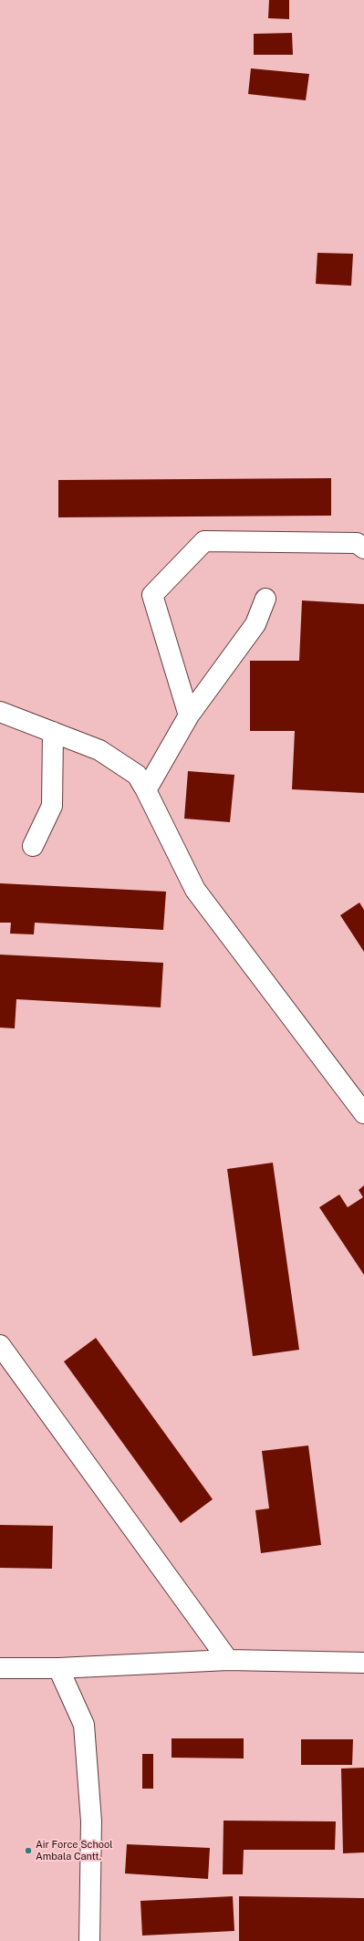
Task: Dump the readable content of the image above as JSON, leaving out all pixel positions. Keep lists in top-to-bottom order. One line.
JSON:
{"places":["Air Force School Ambala Cantt."]}
